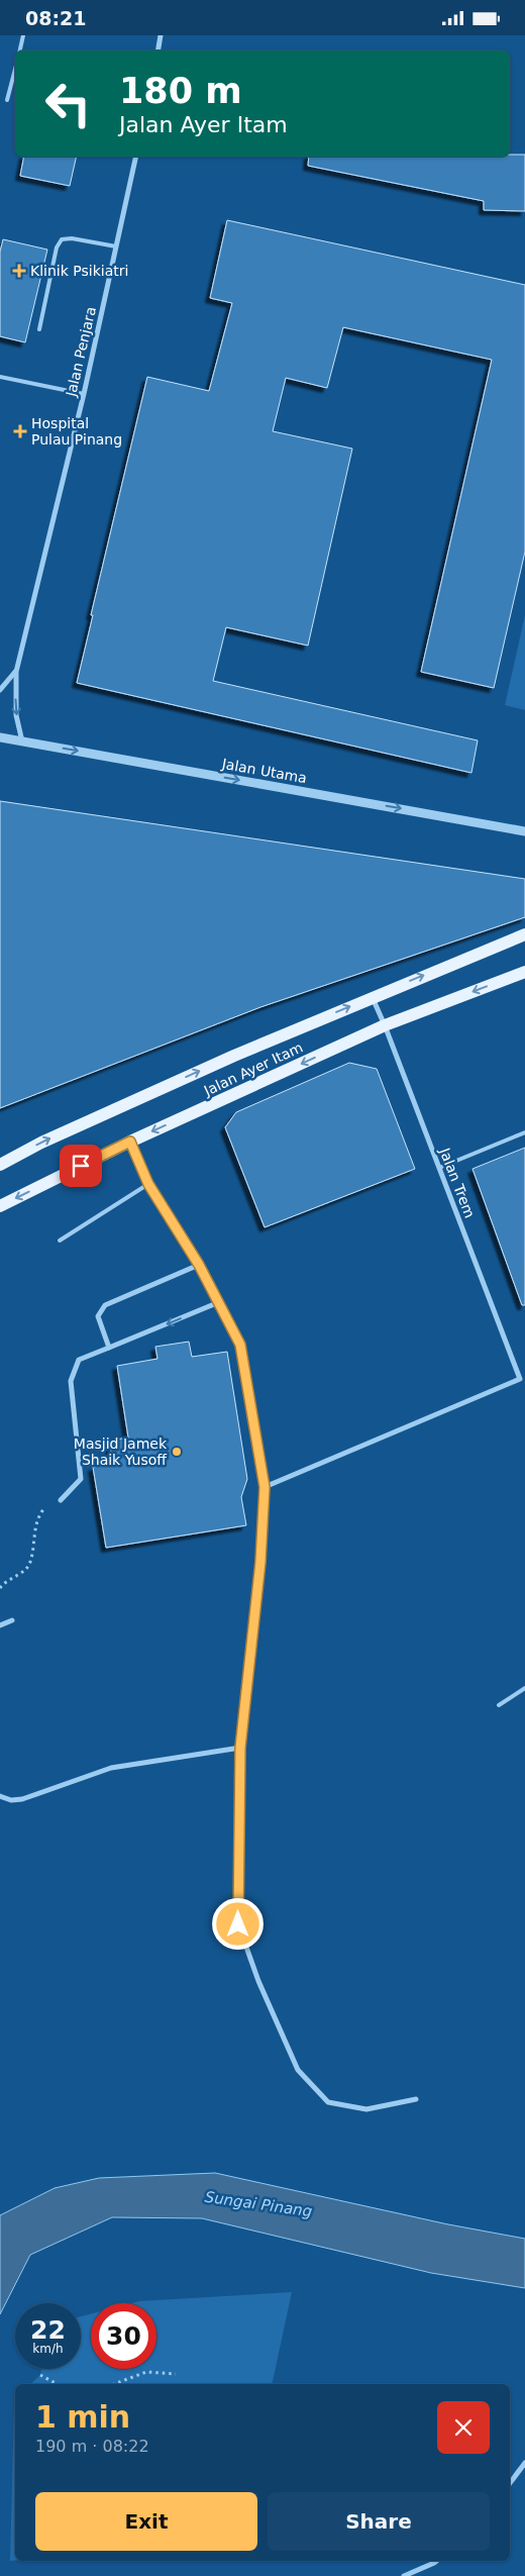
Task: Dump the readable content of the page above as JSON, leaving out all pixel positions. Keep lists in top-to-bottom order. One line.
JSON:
{"streets":{"main road":["Jalan Ayer Itam"],"street":["Jalan Penjara","Jalan Utama","Jalan Trem"]},"crossings":[["Jalan Penjara","Jalan Utama"],["Jalan Ayer Itam","Jalan Trem"]],"one_way":["Jalan Utama"],"water":["Sungai Pinang"],"places":{"health":["Klinik Psikiatri","Hospital Pulau Pinang"],"other":["Masjid Jamek Shaik Yusoff"]},"page":{"status":"08:21","turn":["180 m","Jalan Ayer Itam"],"speed":"22 km/h","limit":"30","heading":["1 min","190 m · 08:22"],"buttons":["Exit","Share"]}}
